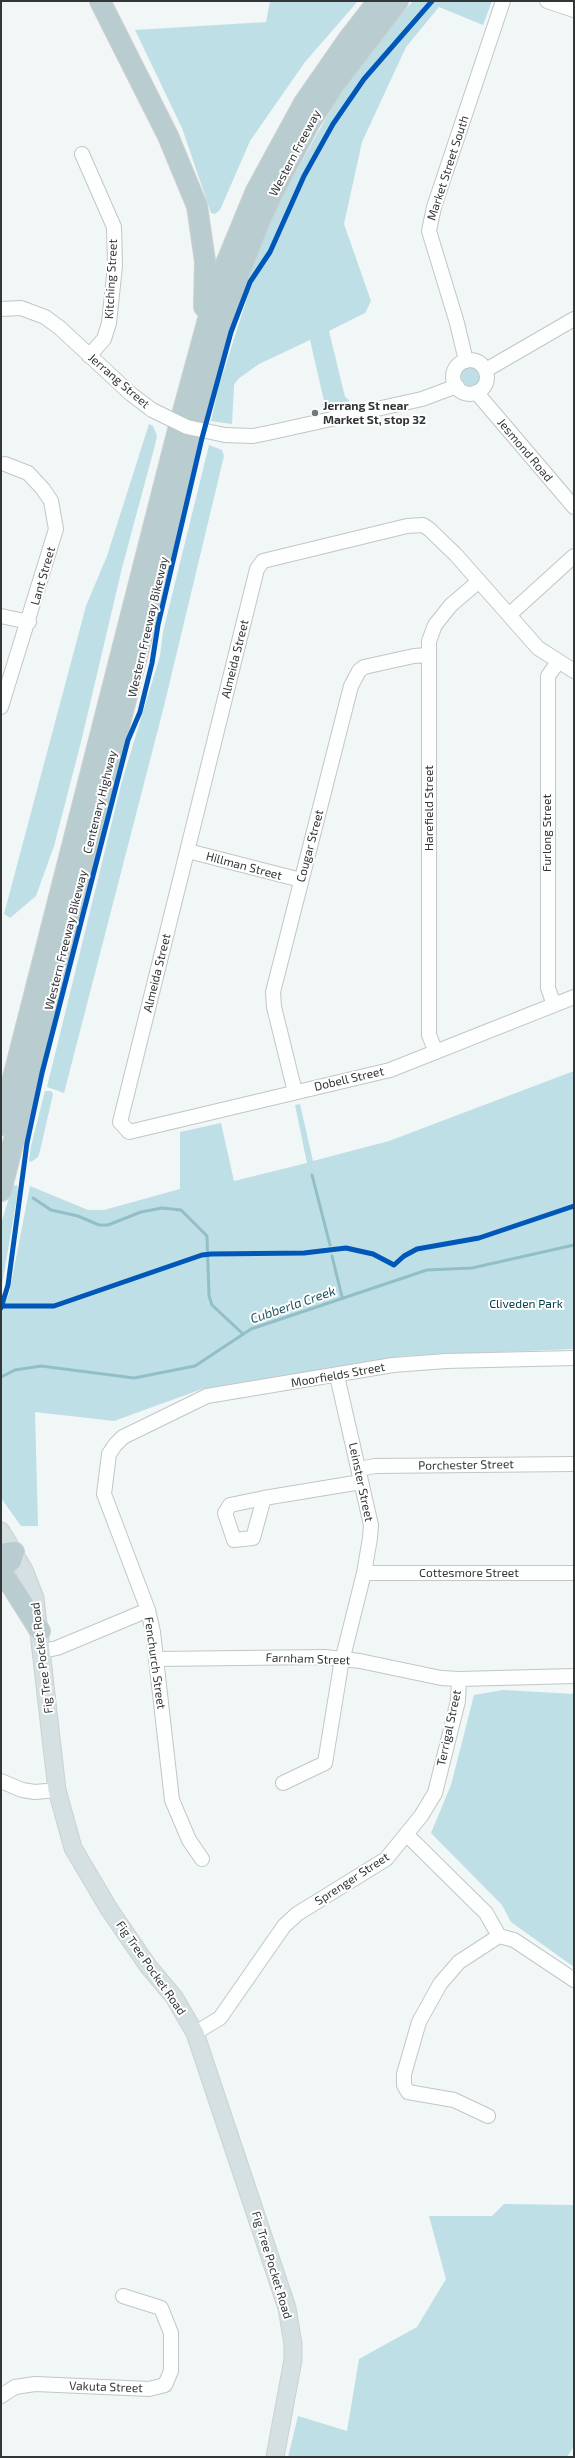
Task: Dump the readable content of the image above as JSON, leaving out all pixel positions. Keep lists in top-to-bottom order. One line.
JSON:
{"streets":{"highway":["Western Freeway","Centenary Highway"],"main road":["Fig Tree Pocket Road"],"street":["Market Street South","Kitching Street","Jerrang Street","Jesmond Road","Lant Street","Almeida Street","Harefield Street","Furlong Street","Cougar Street","Hillman Street","Dobell Street","Moorfields Street","Porchester Street","Leinster Street","Cottesmore Street","Farnham Street","Fenchurch Street","Terrigal Street","Sprenger Street","Vakuta Street"],"cycle path":["Western Freeway Bikeway"]},"crossings":[["Western Freeway","Centenary Highway"],["Market Street South","Jerrang Street"],["Market Street South","Jesmond Road"],["Kitching Street","Jerrang Street"],["Jerrang Street","Jesmond Road"],["Almeida Street","Harefield Street"],["Almeida Street","Furlong Street"],["Almeida Street","Hillman Street"],["Almeida Street","Dobell Street"],["Harefield Street","Cougar Street"],["Harefield Street","Dobell Street"],["Furlong Street","Dobell Street"],["Cougar Street","Hillman Street"],["Cougar Street","Dobell Street"],["Moorfields Street","Leinster Street"],["Moorfields Street","Fenchurch Street"],["Porchester Street","Leinster Street"],["Leinster Street","Cottesmore Street"],["Leinster Street","Farnham Street"],["Fig Tree Pocket Road","Sprenger Street"],["Farnham Street","Fenchurch Street"],["Farnham Street","Terrigal Street"],["Terrigal Street","Sprenger Street"]],"water":["Cubberla Creek"],"parks":["Cliveden Park"],"places":["Jerrang St near Market St, stop 32"]}
